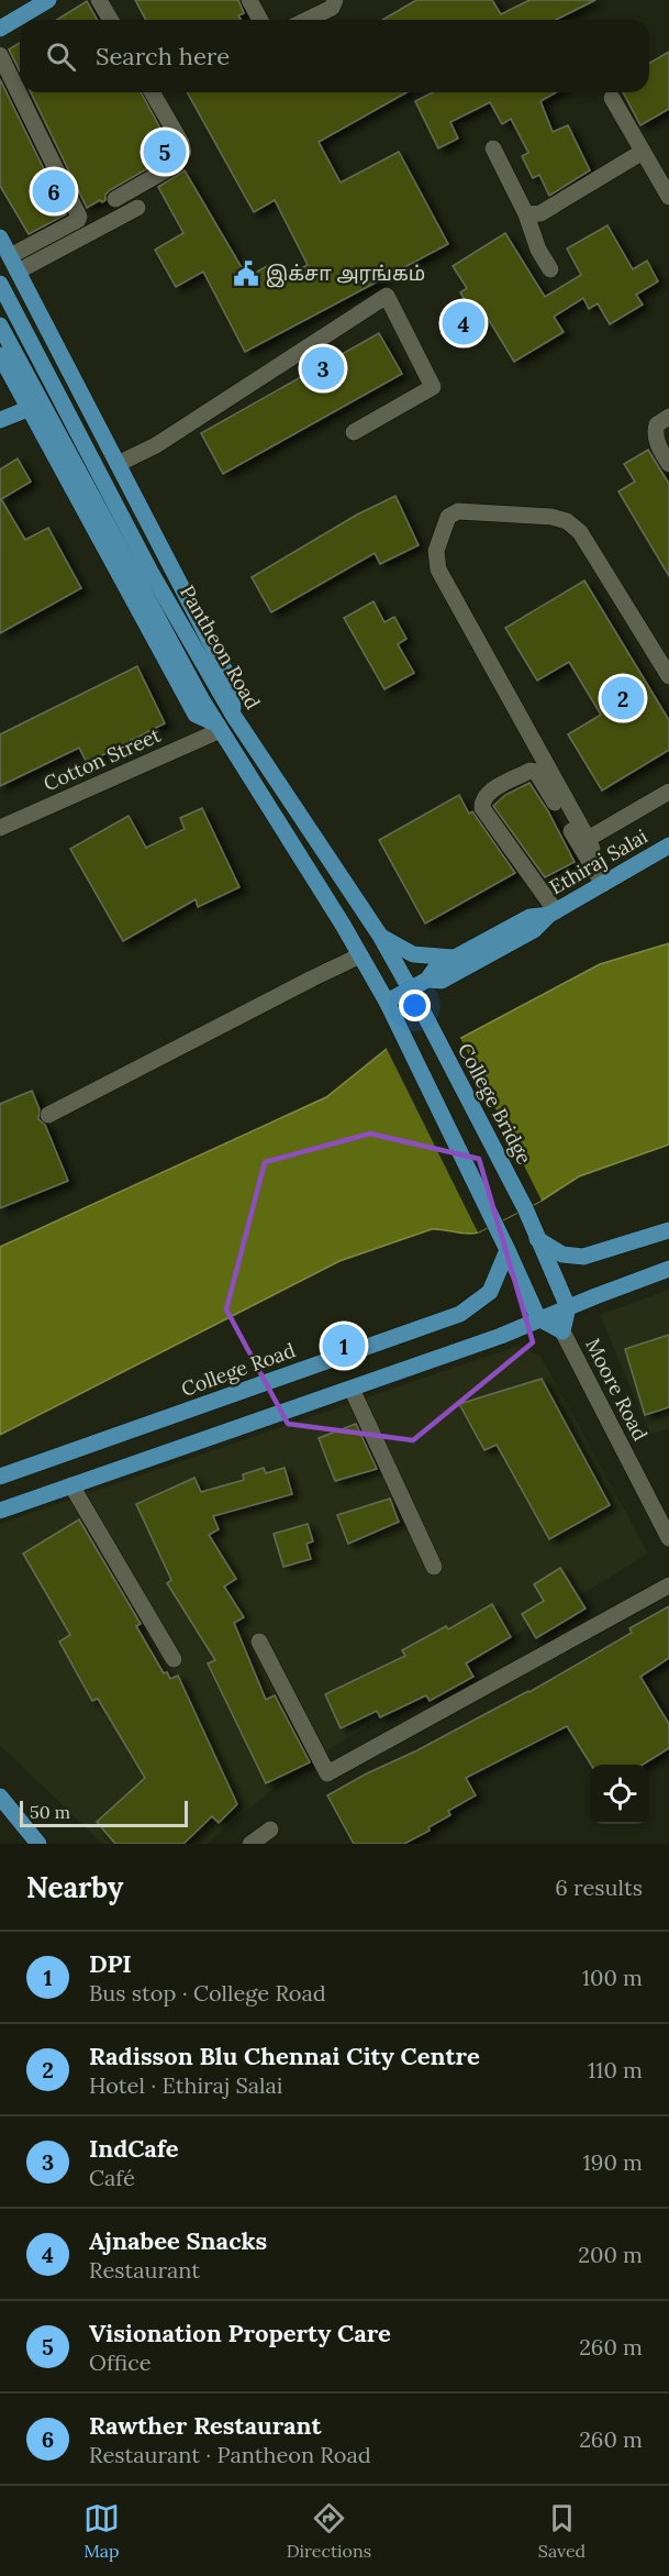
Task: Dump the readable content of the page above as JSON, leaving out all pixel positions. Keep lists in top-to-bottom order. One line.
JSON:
{"streets":{"main road":["Pantheon Road","Ethiraj Salai","College Bridge","College Road"],"street":["Cotton Street","Moore Road"]},"crossings":[["Pantheon Road","Ethiraj Salai"],["Pantheon Road","College Bridge"]],"places":{"public building":["இக்சா அரங்கம்"]},"scale_bar":"50 m","page":{"search":"Search here","pins":["5","6","4","3","2","1"],"scale":"50 m","heading":["Nearby","6 results"],"list":[{"mark":"1","name":"DPI","note":"Bus stop · College Road","value":"100 m"},{"mark":"2","name":"Radisson Blu Chennai City Centre","note":"Hotel · Ethiraj Salai","value":"110 m"},{"mark":"3","name":"IndCafe","note":"Café","value":"190 m"},{"mark":"4","name":"Ajnabee Snacks","note":"Restaurant","value":"200 m"},{"mark":"5","name":"Visionation Property Care","note":"Office","value":"260 m"},{"mark":"6","name":"Rawther Restaurant","note":"Restaurant · Pantheon Road","value":"260 m"}],"nav":["Map","Directions","Saved"]}}
